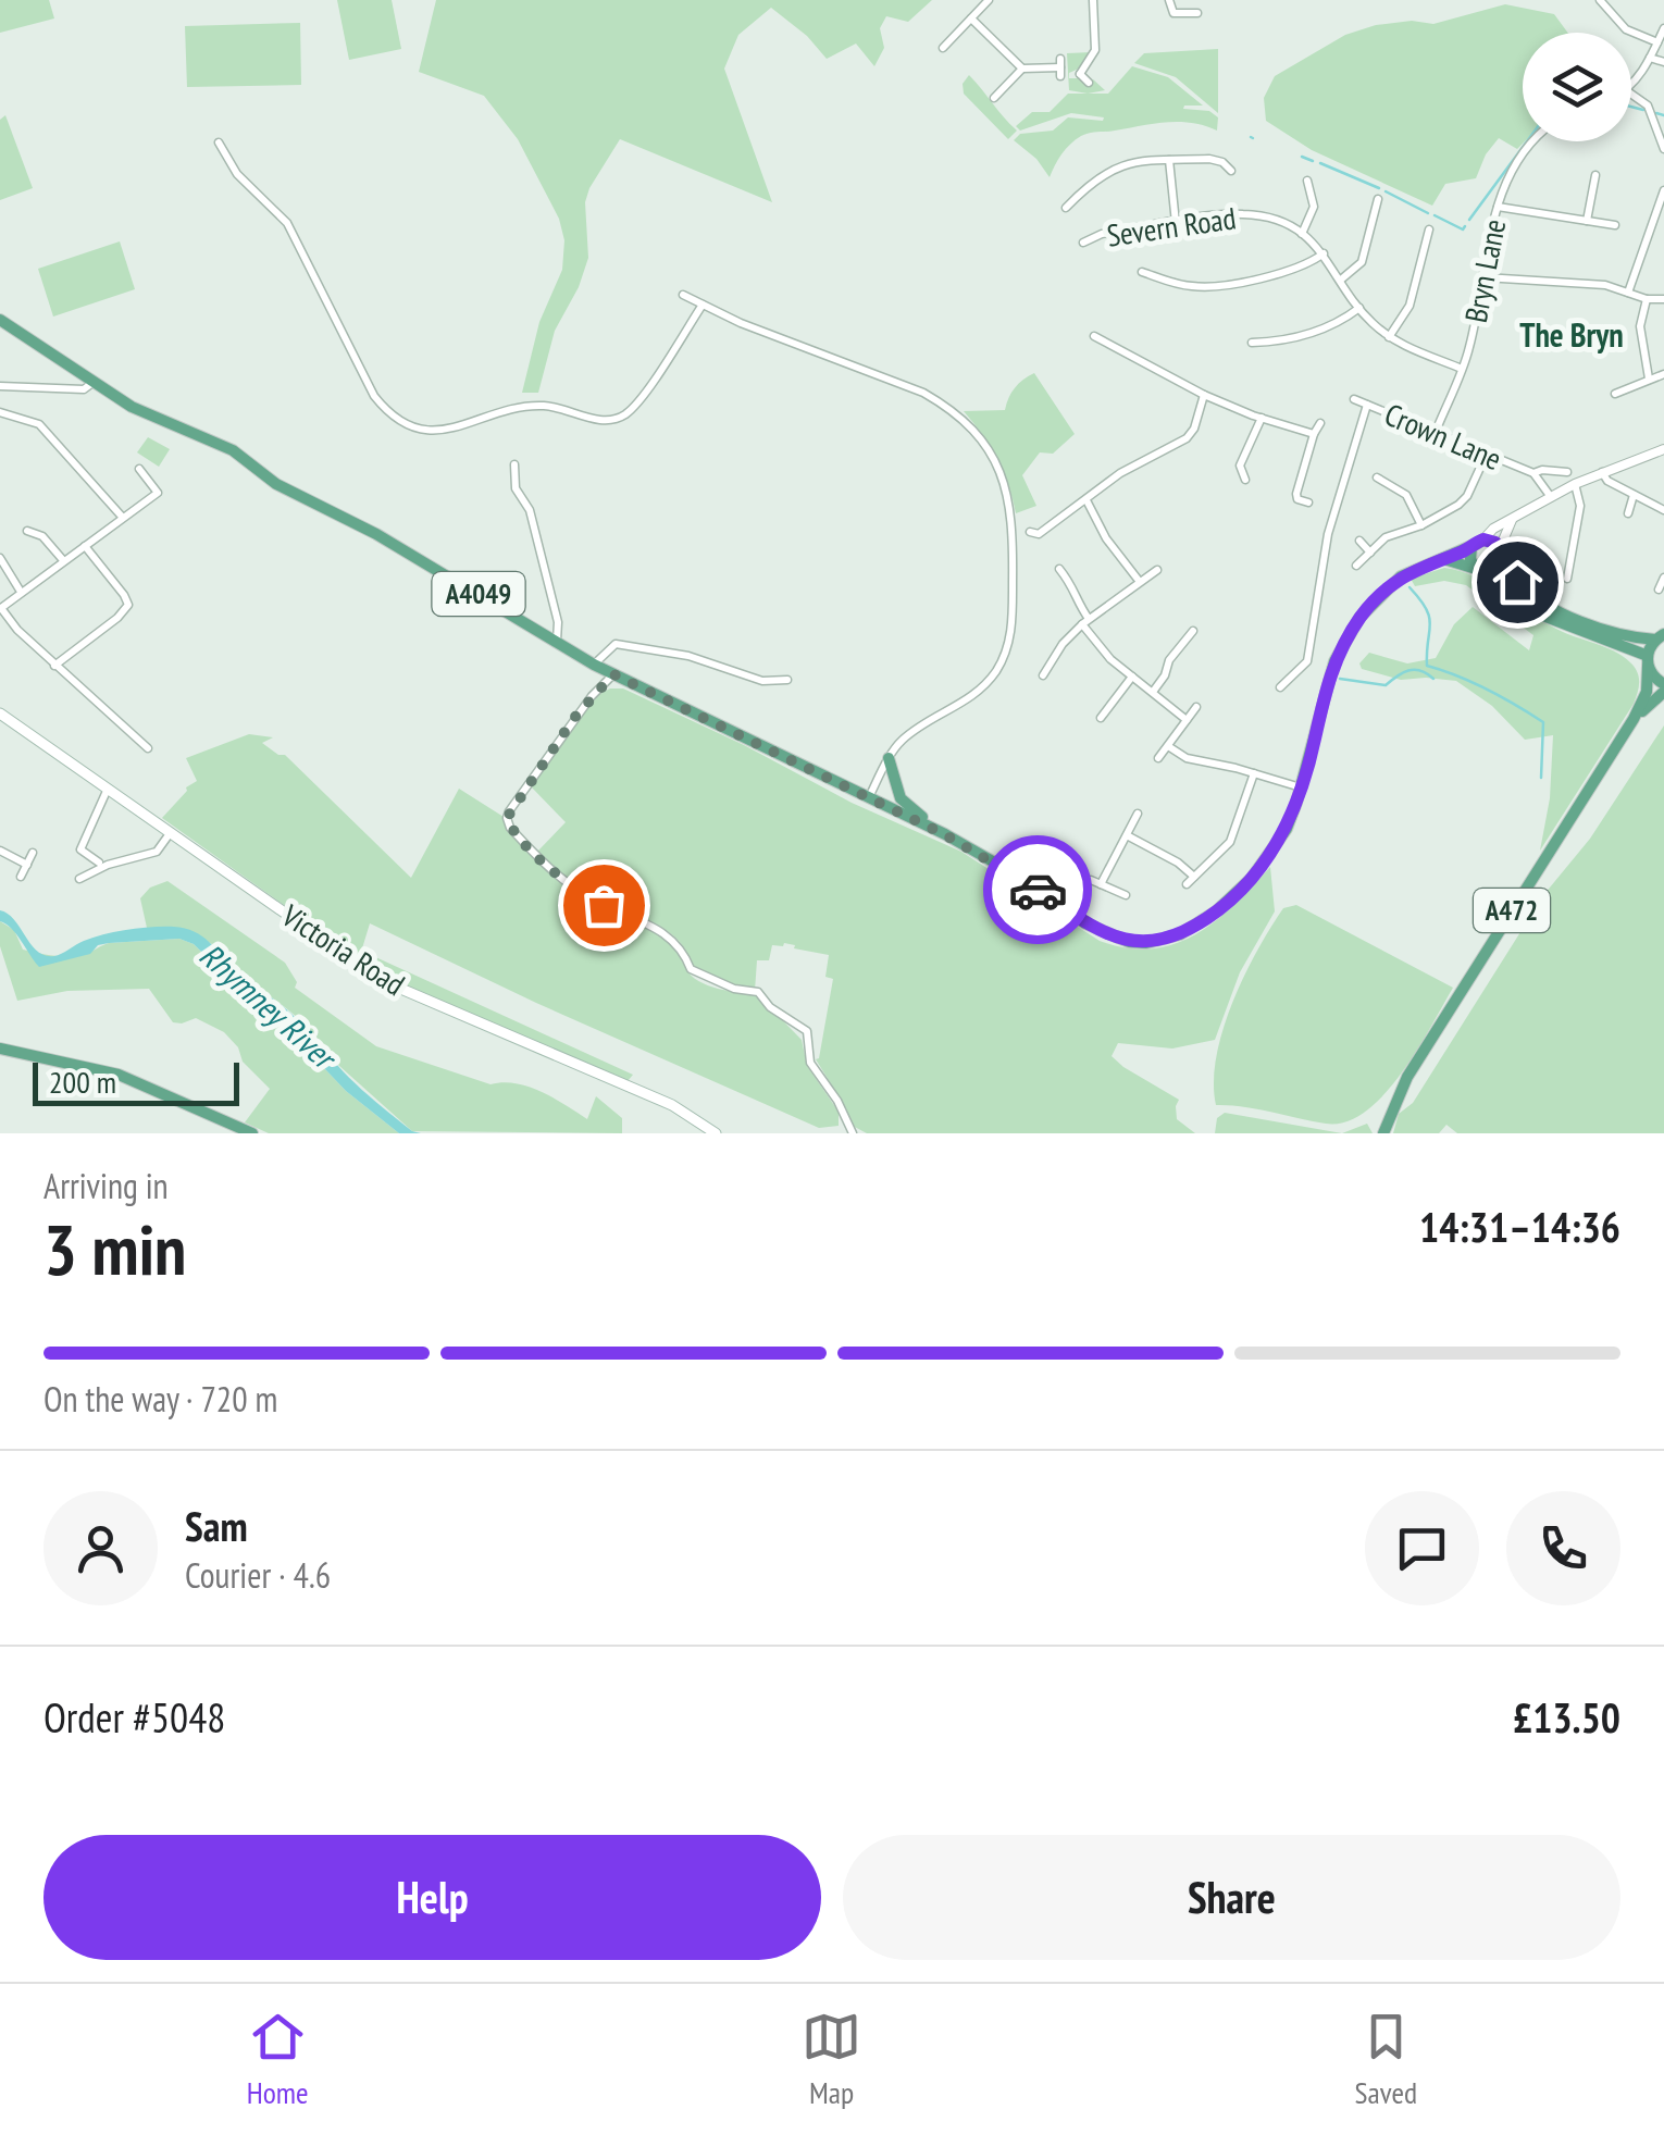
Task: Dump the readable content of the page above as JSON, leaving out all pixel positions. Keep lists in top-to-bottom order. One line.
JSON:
{"streets":{"main road":["A4049","A472","Victoria Road"],"street":["Severn Road","Bryn Lane","Crown Lane"]},"crossings":[["Severn Road","Bryn Lane"],["Bryn Lane","Crown Lane"]],"districts":["The Bryn"],"water":["Rhymney River"],"scale_bar":"200 m","page":{"scale":"200 m","heading":["3 min","Arriving in","14:31–14:36"],"panel":["Sam","Courier · 4.6","Order #5048","£13.50"],"bar":"On the way · 720 m","buttons":["Help","Share"],"tabs":["Home","Map","Saved"]}}
